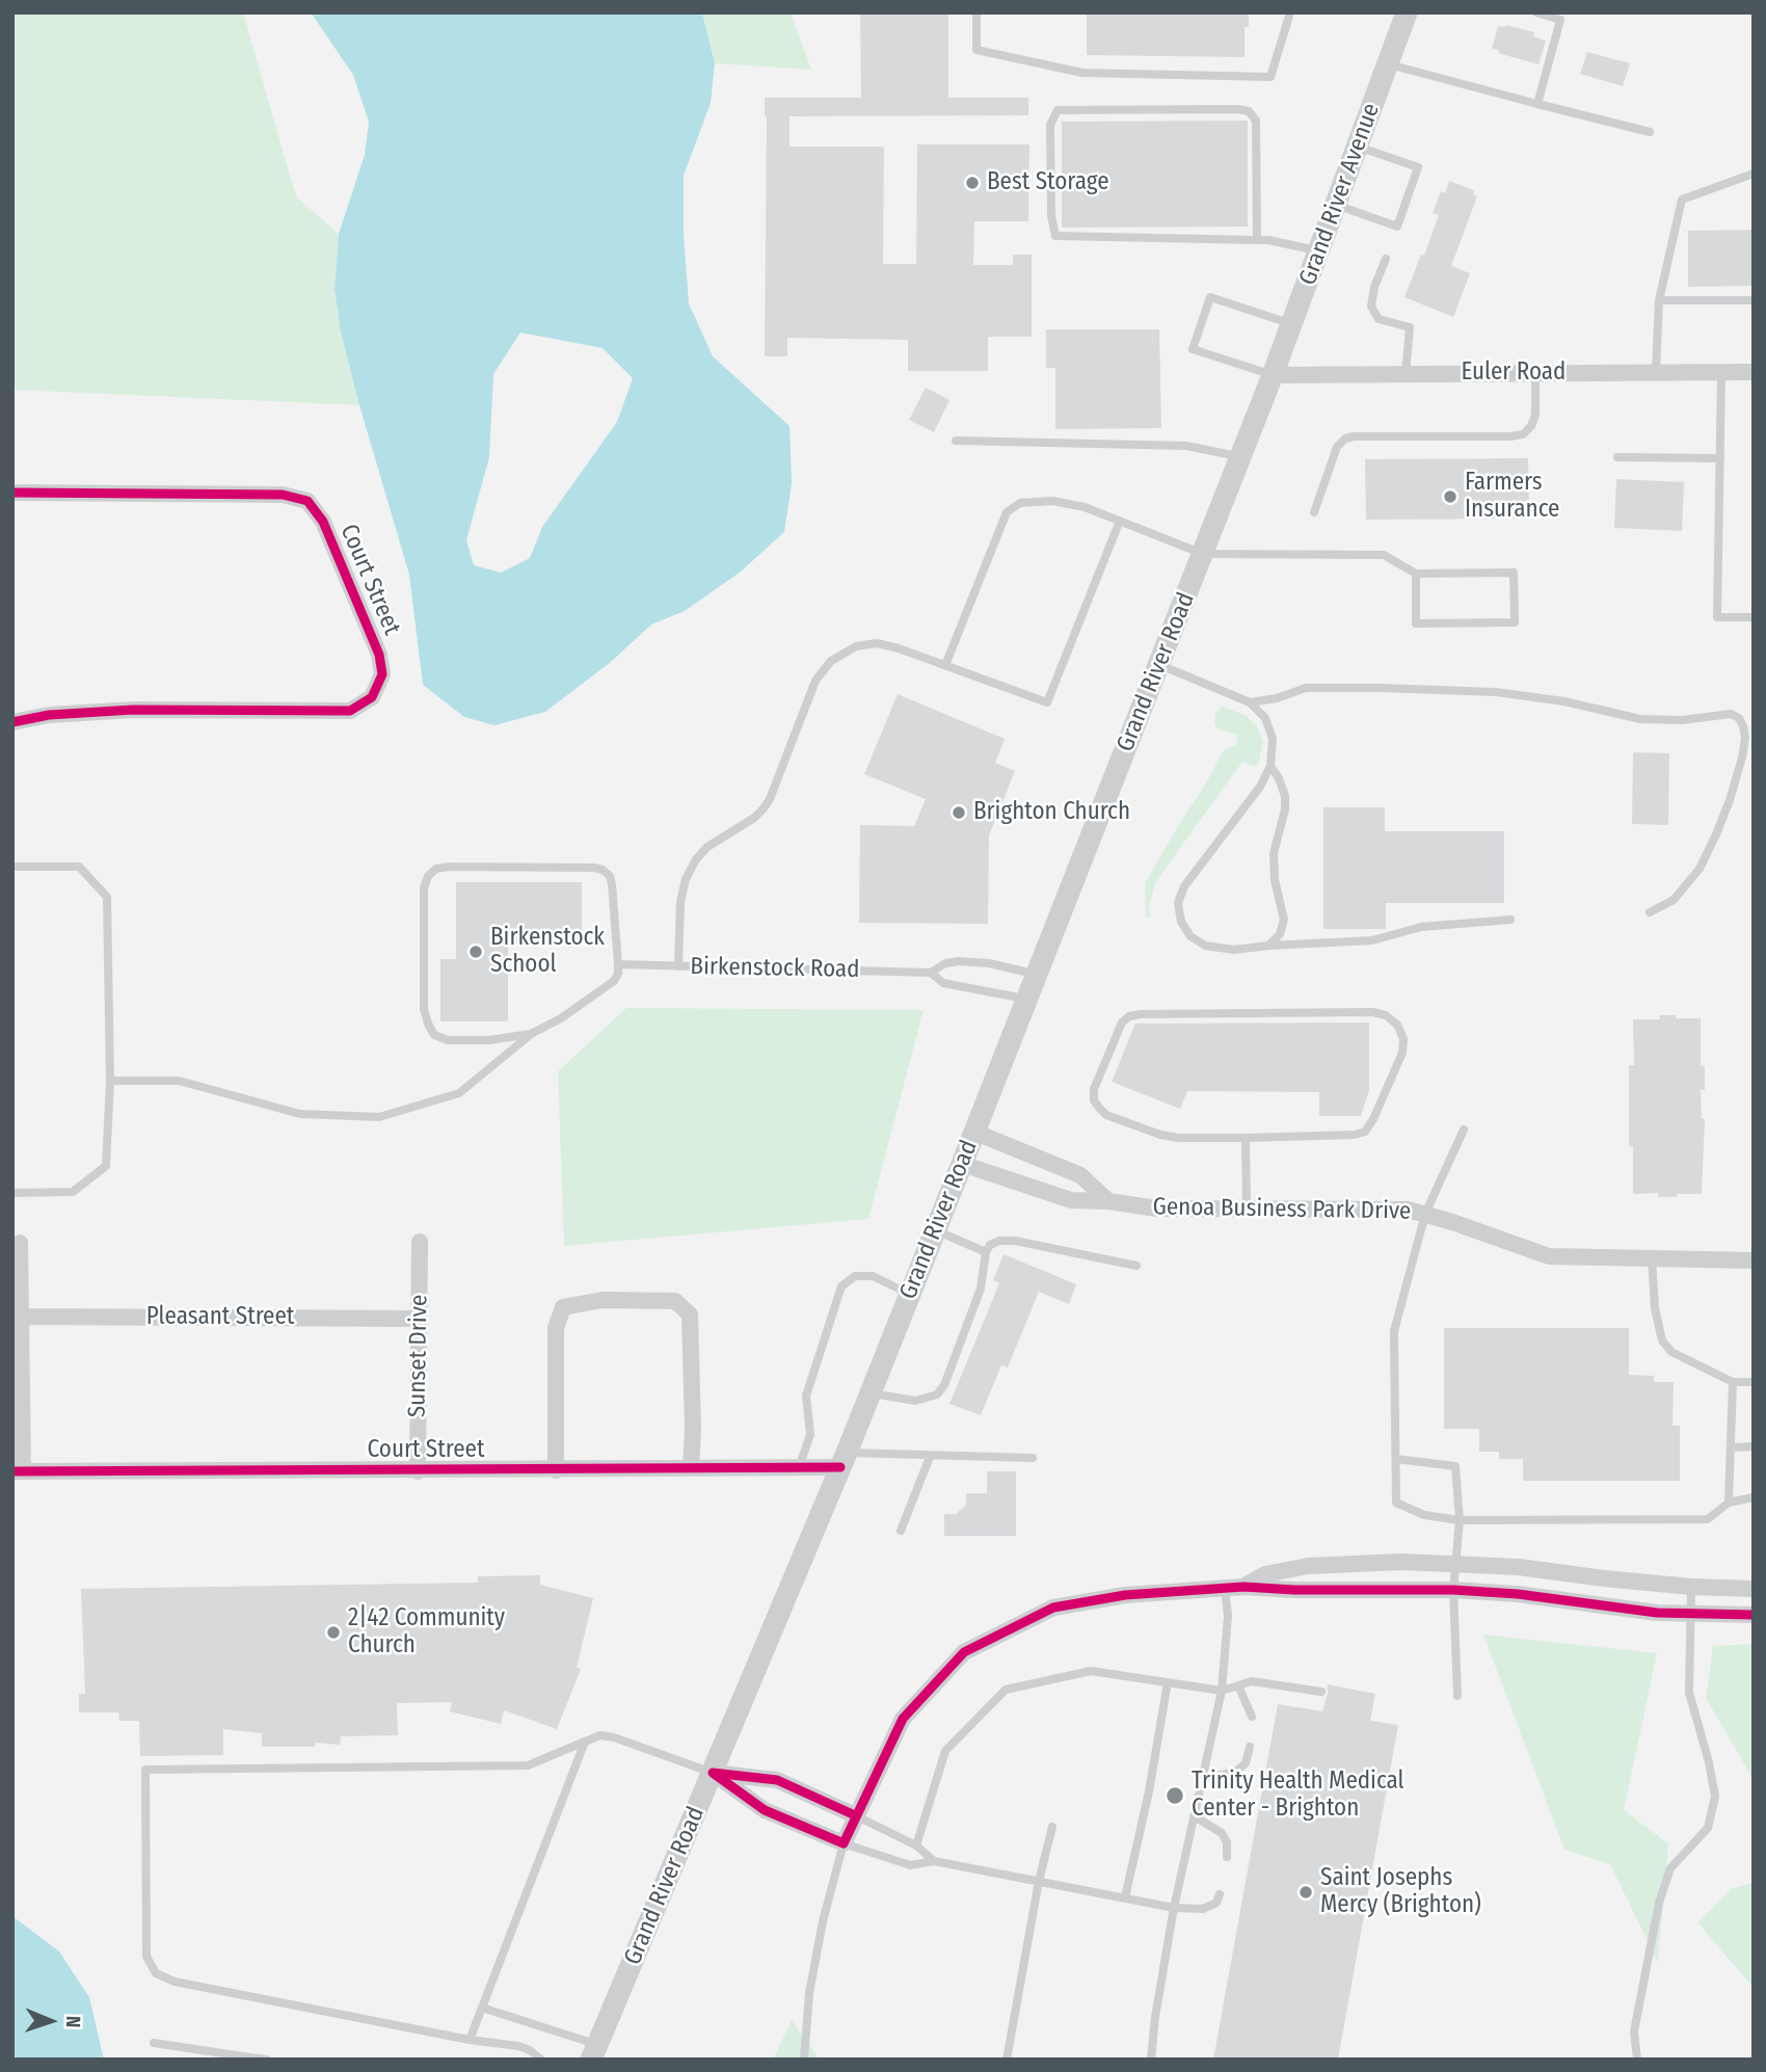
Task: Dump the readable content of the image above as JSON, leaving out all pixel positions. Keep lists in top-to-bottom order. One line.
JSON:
{"streets":{"main road":["Grand River Avenue","Grand River Road"],"street":["Euler Road","Court Street","Genoa Business Park Drive","Pleasant Street","Sunset Drive"],"lane":["Birkenstock Road"]},"crossings":[["Grand River Avenue","Euler Road"],["Grand River Avenue","Grand River Road"],["Euler Road","Grand River Road"],["Court Street","Grand River Road"],["Court Street","Sunset Drive"],["Grand River Road","Birkenstock Road"],["Grand River Road","Genoa Business Park Drive"],["Pleasant Street","Sunset Drive"]],"places":["Best Storage","Farmers Insurance","Brighton Church","Birkenstock School","2|42 Community Church","Trinity Health Medical Center - Brighton","Saint Josephs Mercy (Brighton)"],"north":"right"}
